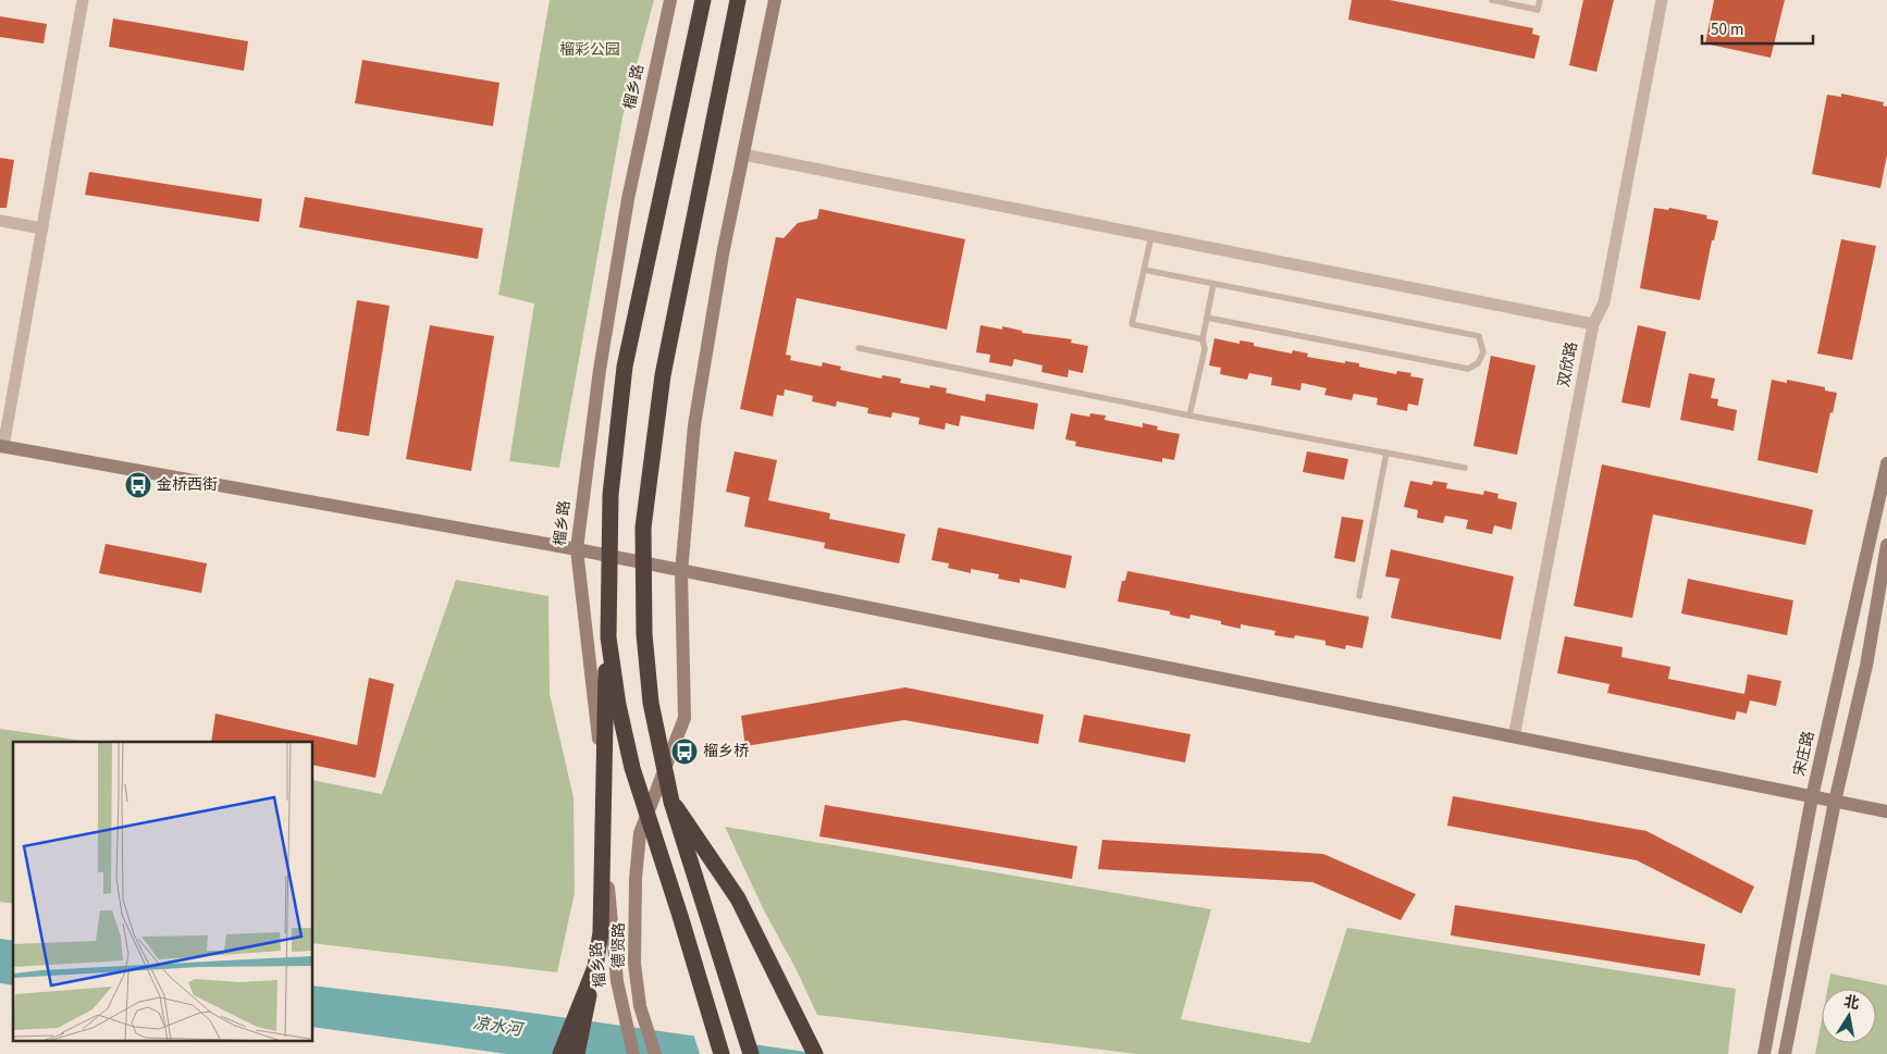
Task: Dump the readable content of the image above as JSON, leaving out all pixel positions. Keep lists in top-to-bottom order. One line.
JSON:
{"streets":{"street":["榴乡路","双欣路","宋庄路","德贤路"]},"water":["凉水河"],"parks":["榴彩公园"],"places":{"bus stop":["金桥西街","榴乡桥"]},"scale_bar":"50 m","north":"top"}
